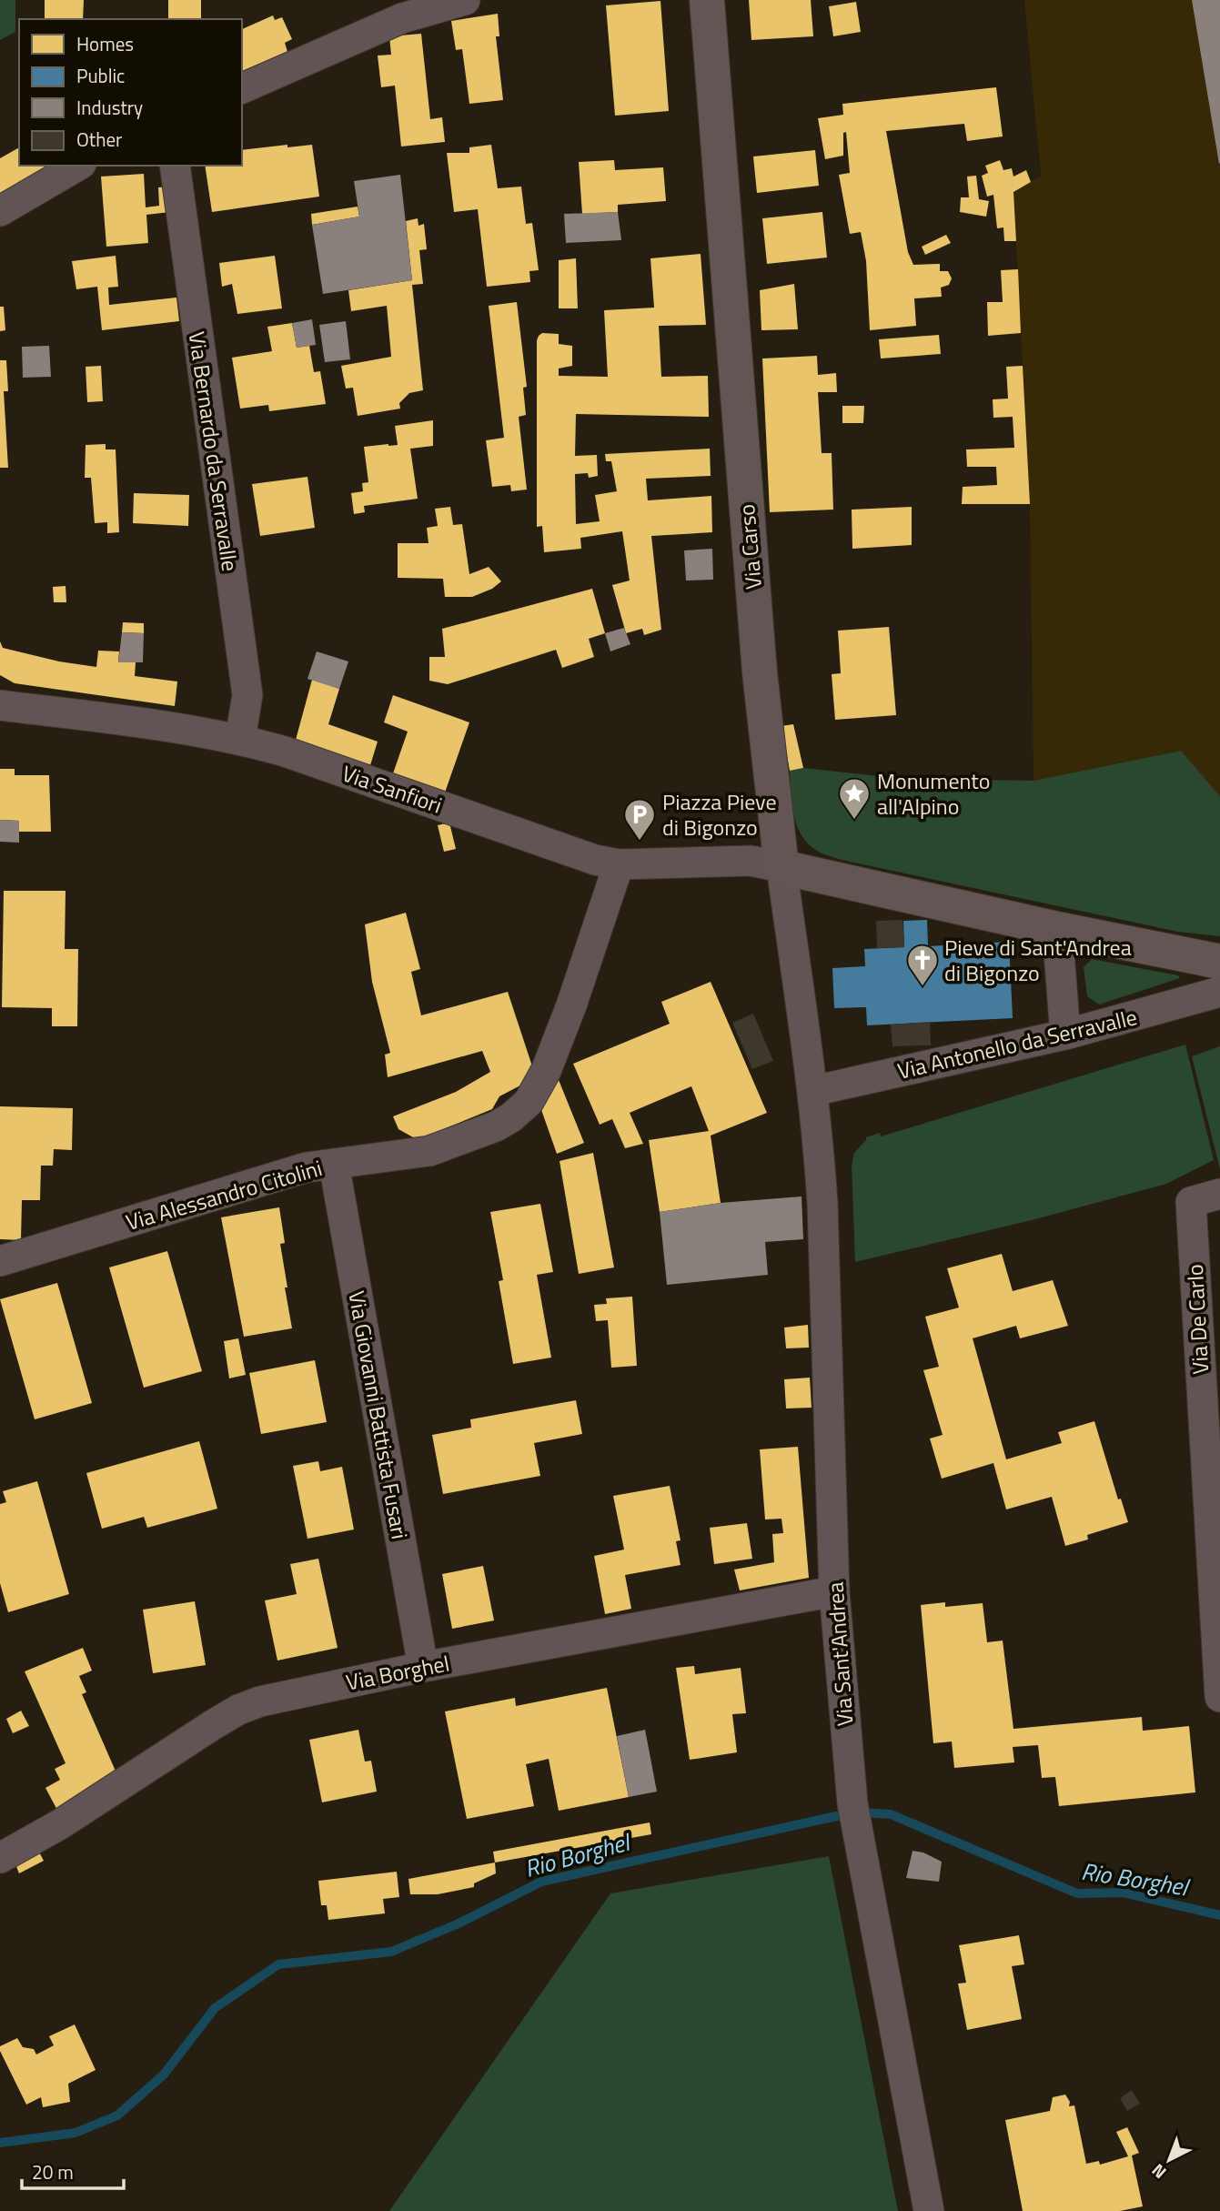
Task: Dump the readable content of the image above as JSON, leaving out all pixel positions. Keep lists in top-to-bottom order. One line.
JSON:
{"streets":{"street":["Via Bernardo da Serravalle","Via Carso","Via Sanfiori","Via Antonello da Serravalle","Via Alessandro Citolini","Via De Carlo","Via Giovanni Battista Fusari","Via Sant'Andrea","Via Borghel"]},"crossings":[["Via Bernardo da Serravalle","Via Sanfiori"],["Via Carso","Via Sanfiori"],["Via Carso","Via Antonello da Serravalle"],["Via Carso","Via Sant'Andrea"],["Via Sanfiori","Via Alessandro Citolini"],["Via Antonello da Serravalle","Via Sant'Andrea"],["Via Alessandro Citolini","Via Giovanni Battista Fusari"],["Via Giovanni Battista Fusari","Via Borghel"],["Via Sant'Andrea","Via Borghel"]],"water":["Rio Borghel"],"places":{"place":["Monumento all'Alpino"],"parking":["Piazza Pieve di Bigonzo"],"church":["Pieve di Sant'Andrea di Bigonzo"]},"legend":["Homes","Public","Industry","Other"],"scale_bar":"20 m","north":"bottom left"}
